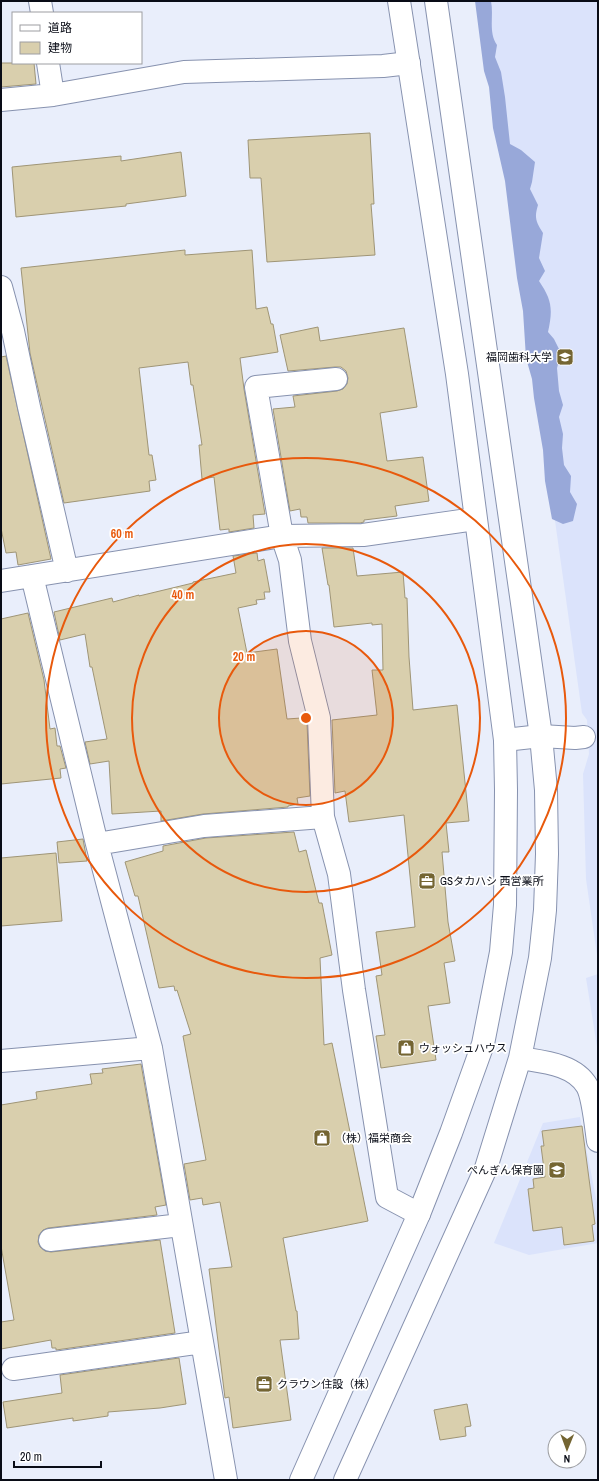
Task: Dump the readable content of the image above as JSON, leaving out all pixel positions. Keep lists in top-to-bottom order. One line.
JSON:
{"places":{"school or university":["福岡歯科大学","ぺんぎん保育園"],"office":["GSタカハシ 西営業所","クラウン住設（株）"],"shop":["ウォッシュハウス","（株）福栄商会"]},"legend":["道路","建物"],"scale_bar":"20 m","north":"bottom","rings":["60 m","40 m","20 m"]}
